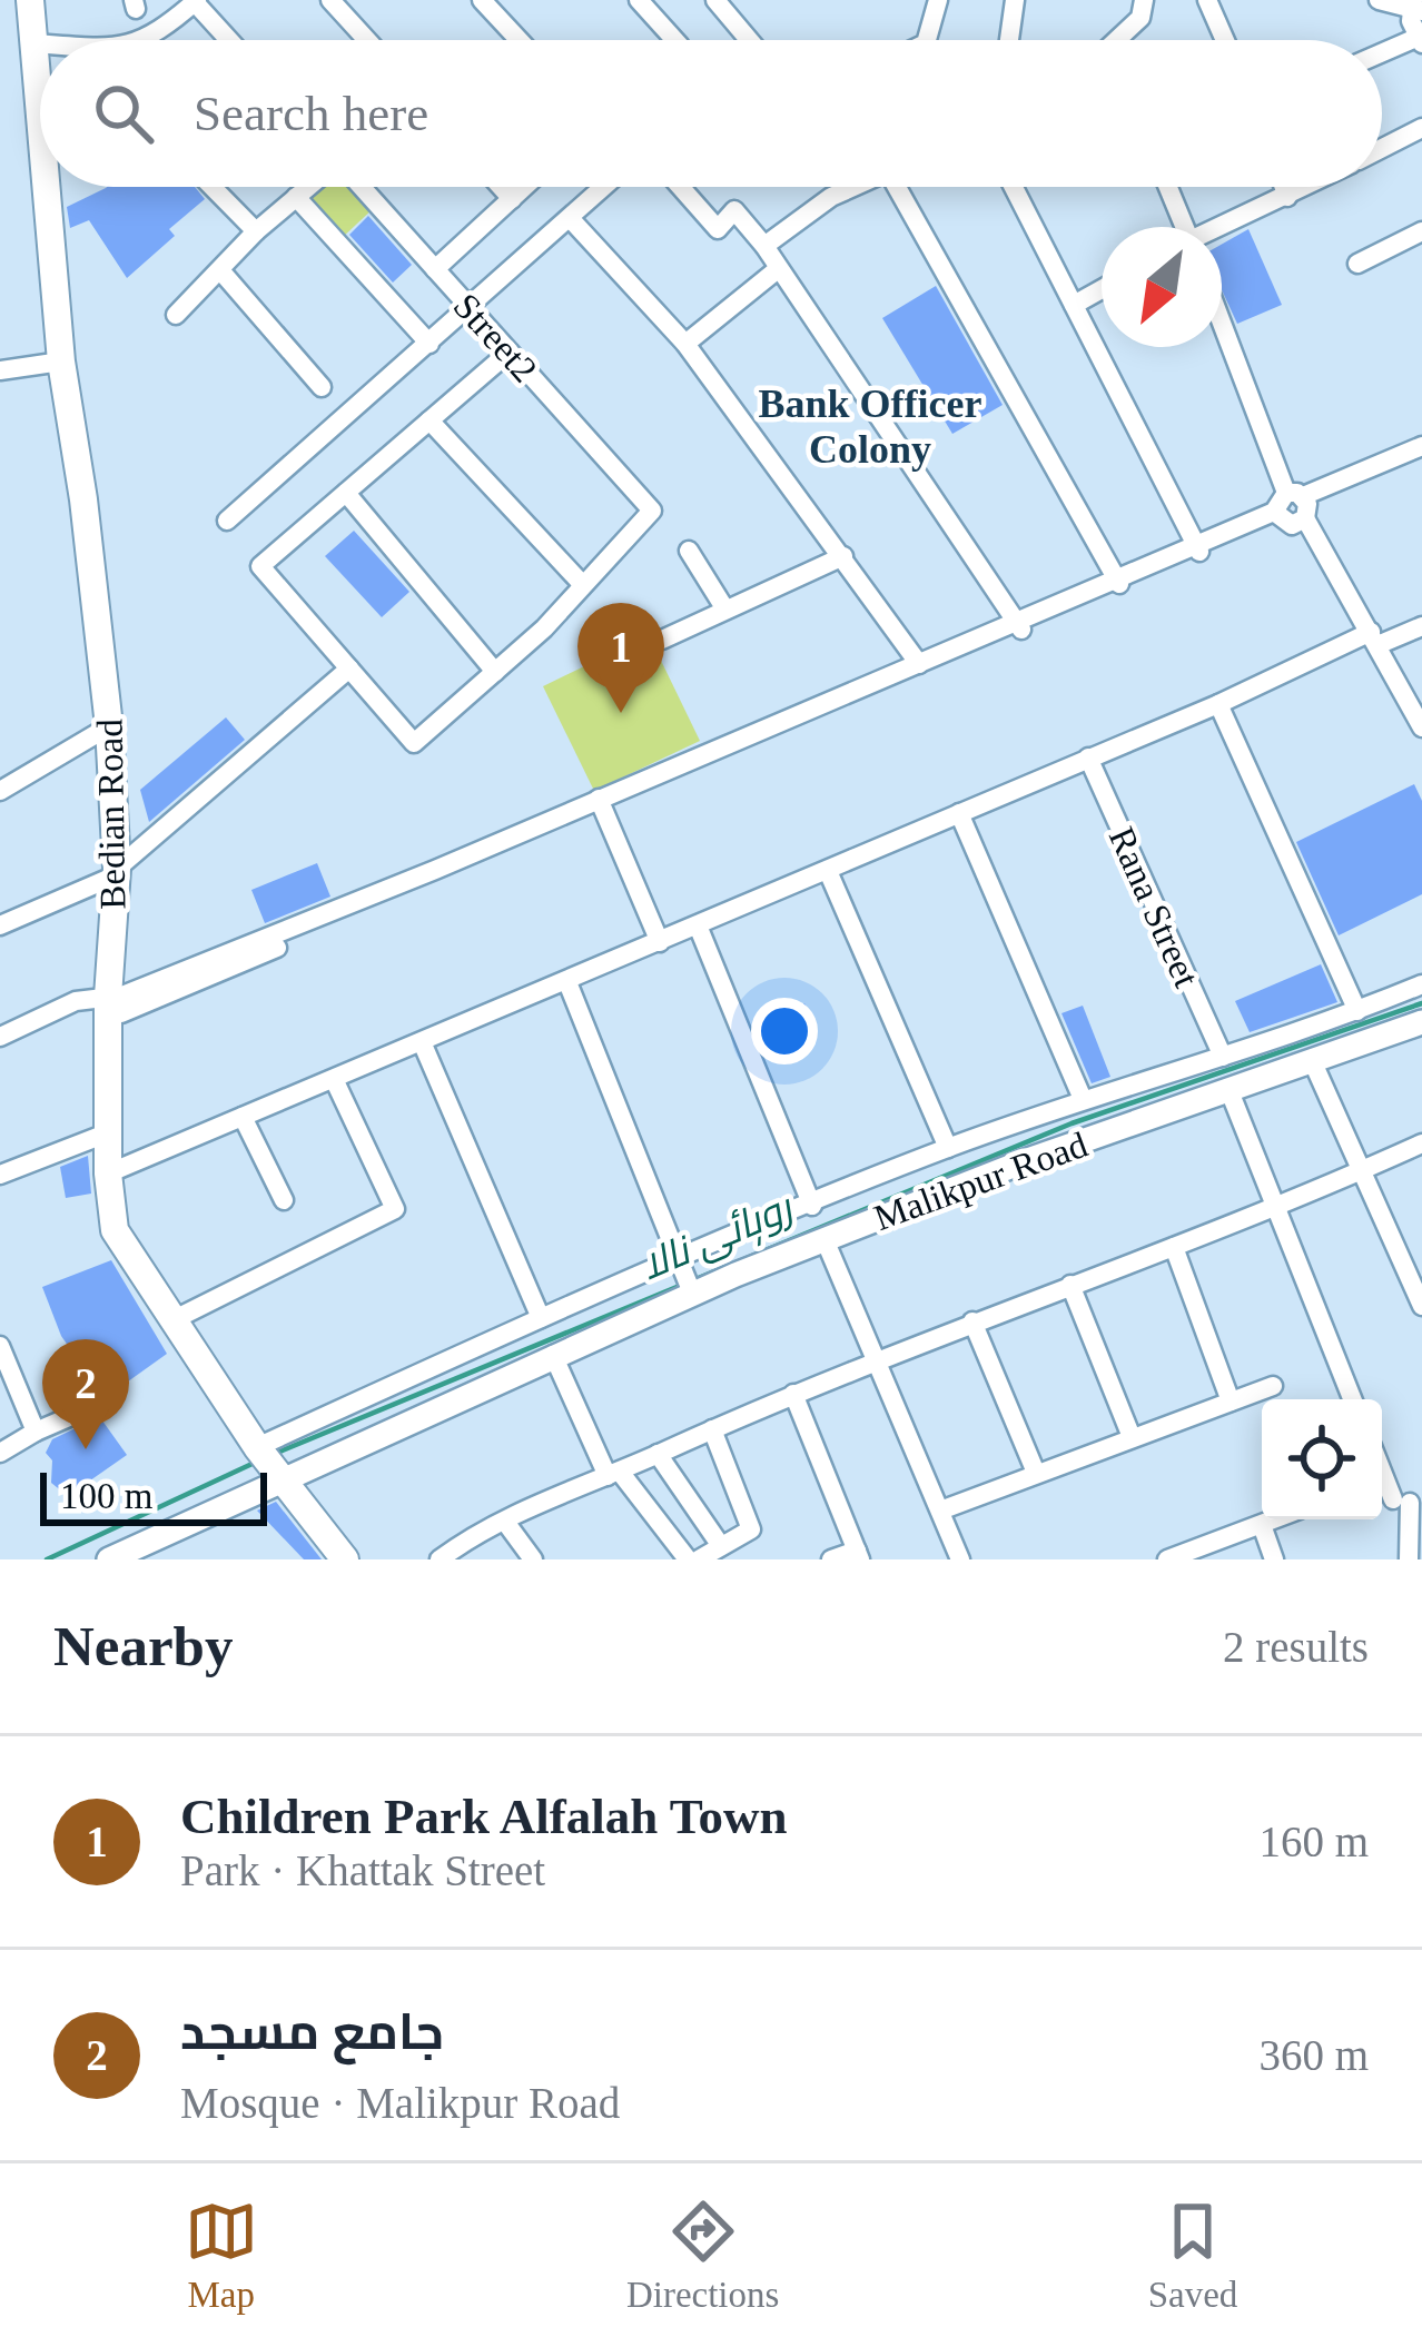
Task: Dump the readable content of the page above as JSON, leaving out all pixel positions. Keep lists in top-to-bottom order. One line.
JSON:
{"streets":{"main road":["Bedian Road"],"street":["Street2","Rana Street","Malikpur Road"]},"crossings":[["Bedian Road","Malikpur Road"]],"districts":["Bank Officer Colony"],"water":["روہائی نالا"],"scale_bar":"100 m","north":"bottom left","page":{"search":"Search here","pins":["1","2"],"scale":"100 m","heading":["Nearby","2 results"],"list":[{"mark":"1","name":"Children Park Alfalah Town","note":"Park · Khattak Street","value":"160 m"},{"mark":"2","name":"جامع مسجد","note":"Mosque · Malikpur Road","value":"360 m"}],"nav":["Map","Directions","Saved"]}}
